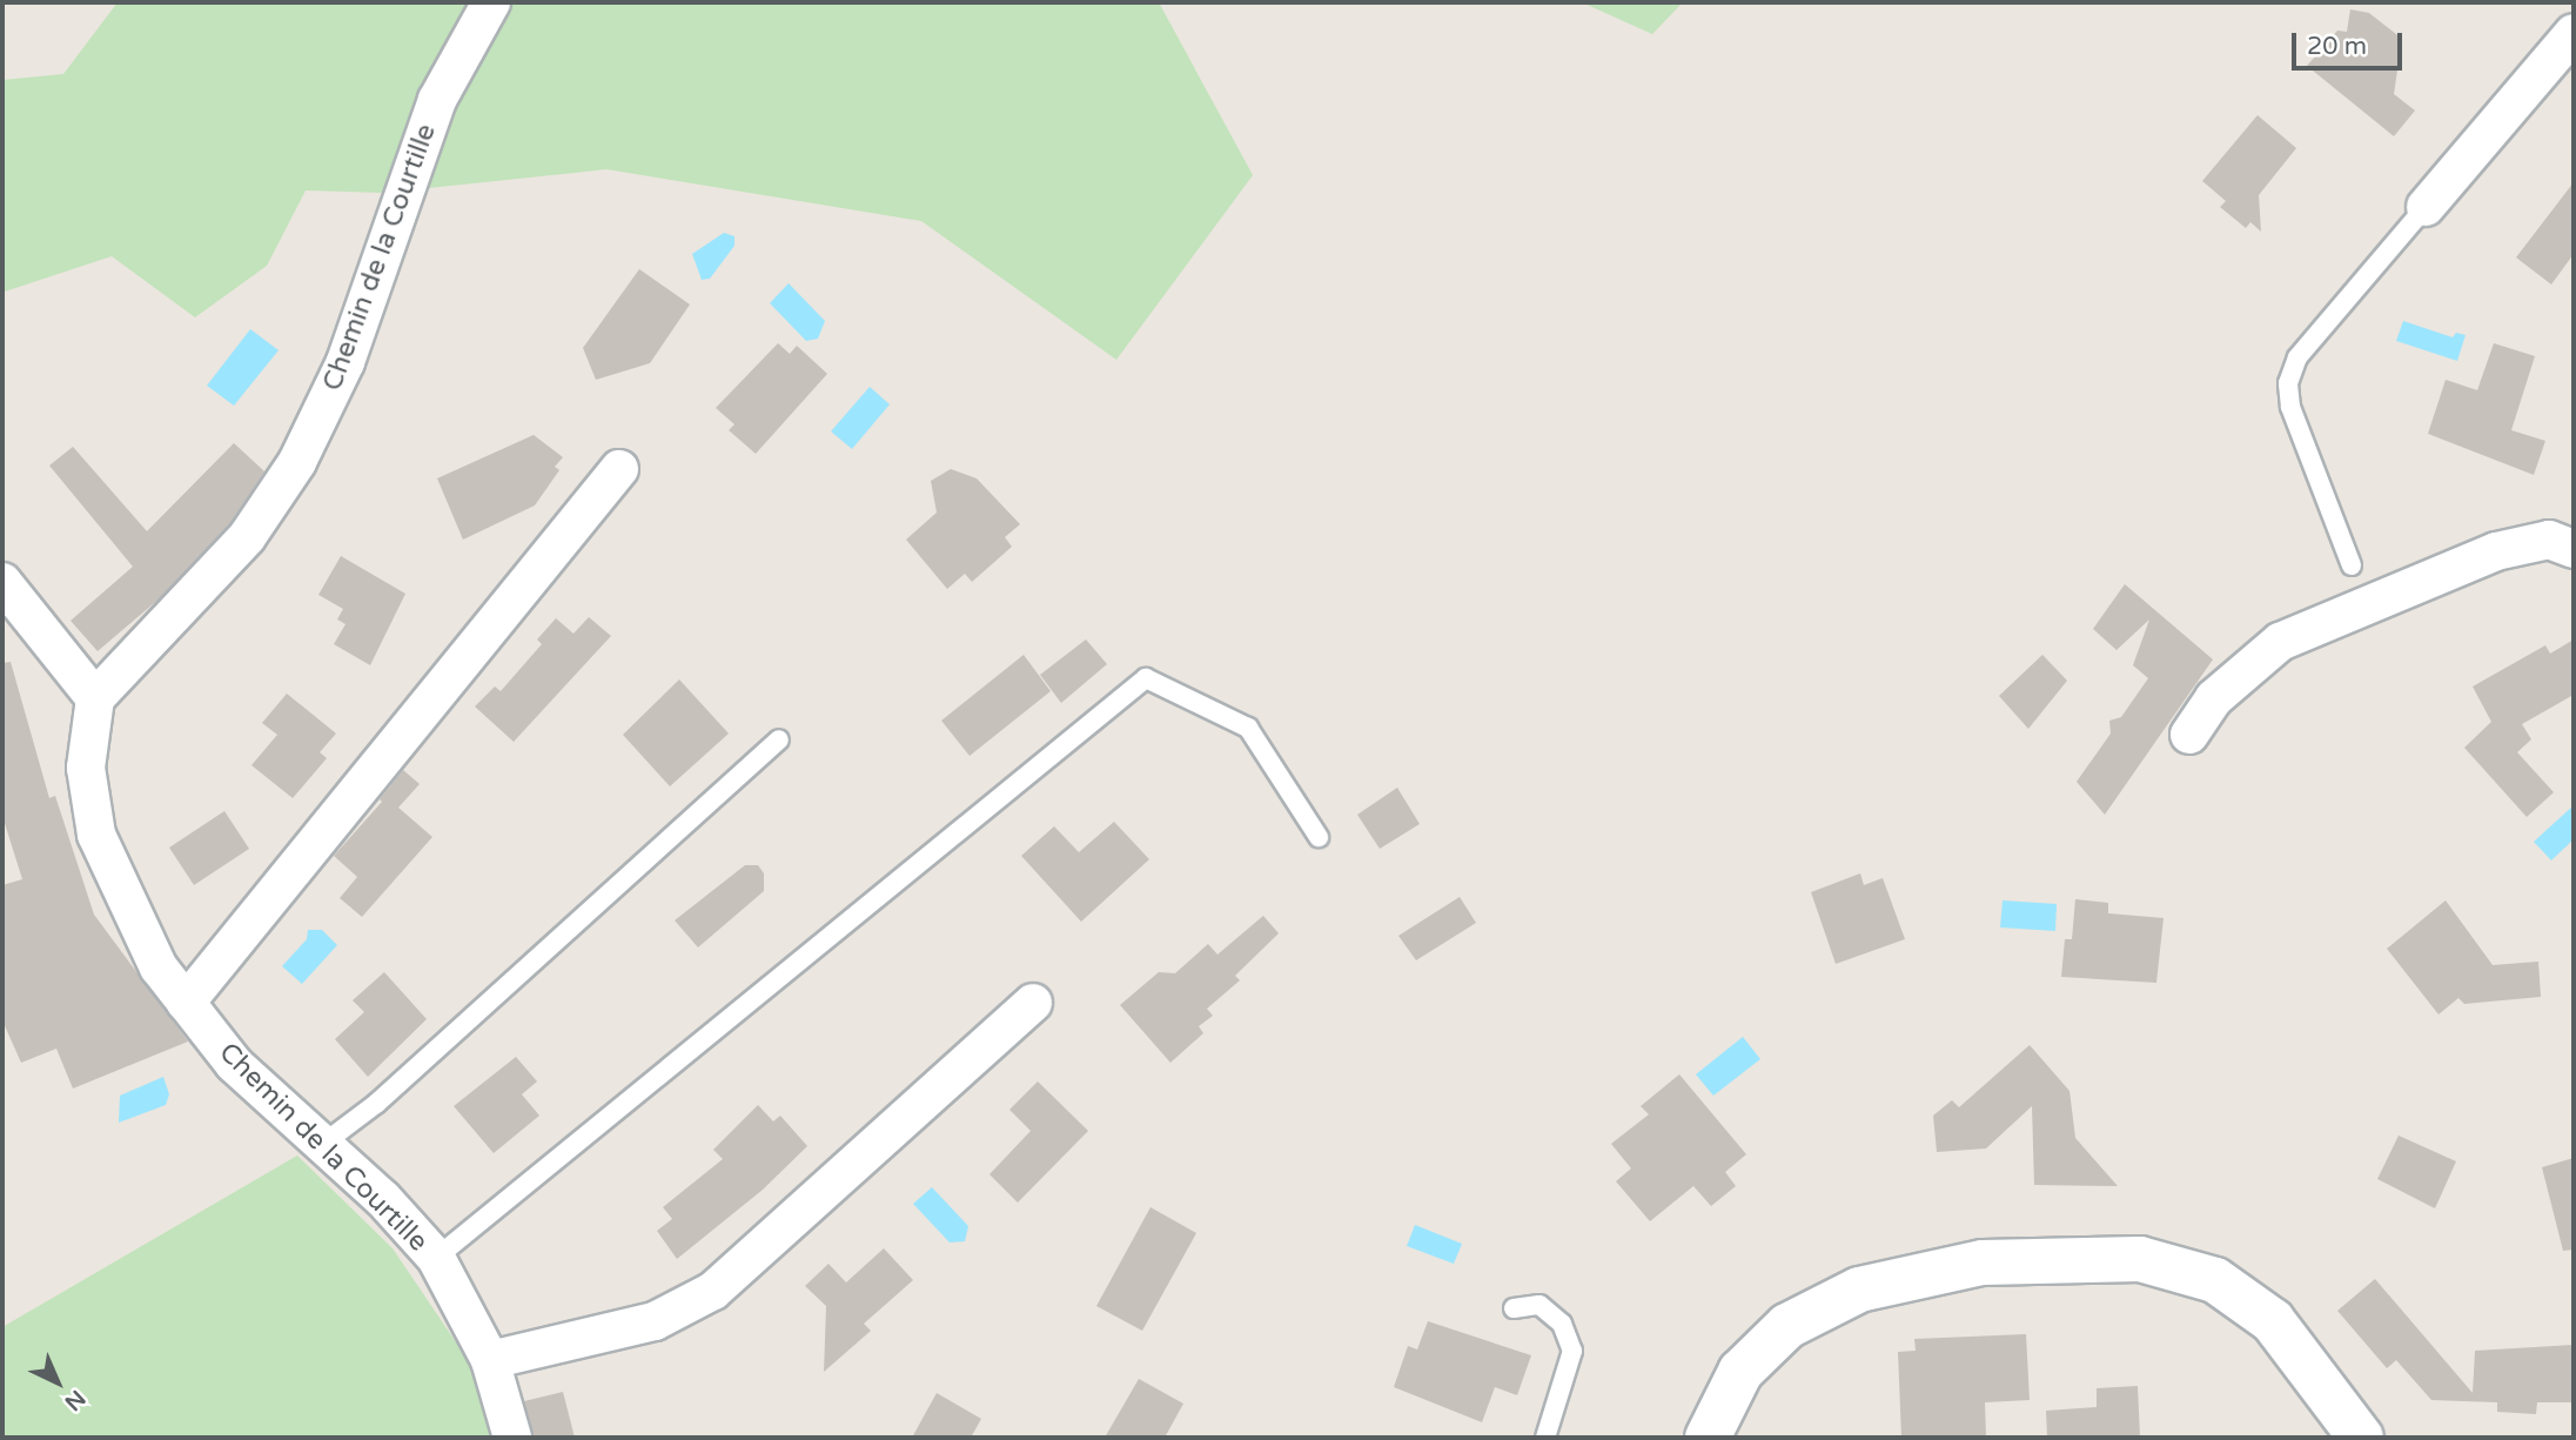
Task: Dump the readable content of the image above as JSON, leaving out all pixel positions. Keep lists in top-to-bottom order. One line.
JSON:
{"streets":{"street":["Chemin de la Courtille"]},"scale_bar":"20 m","north":"bottom right"}
